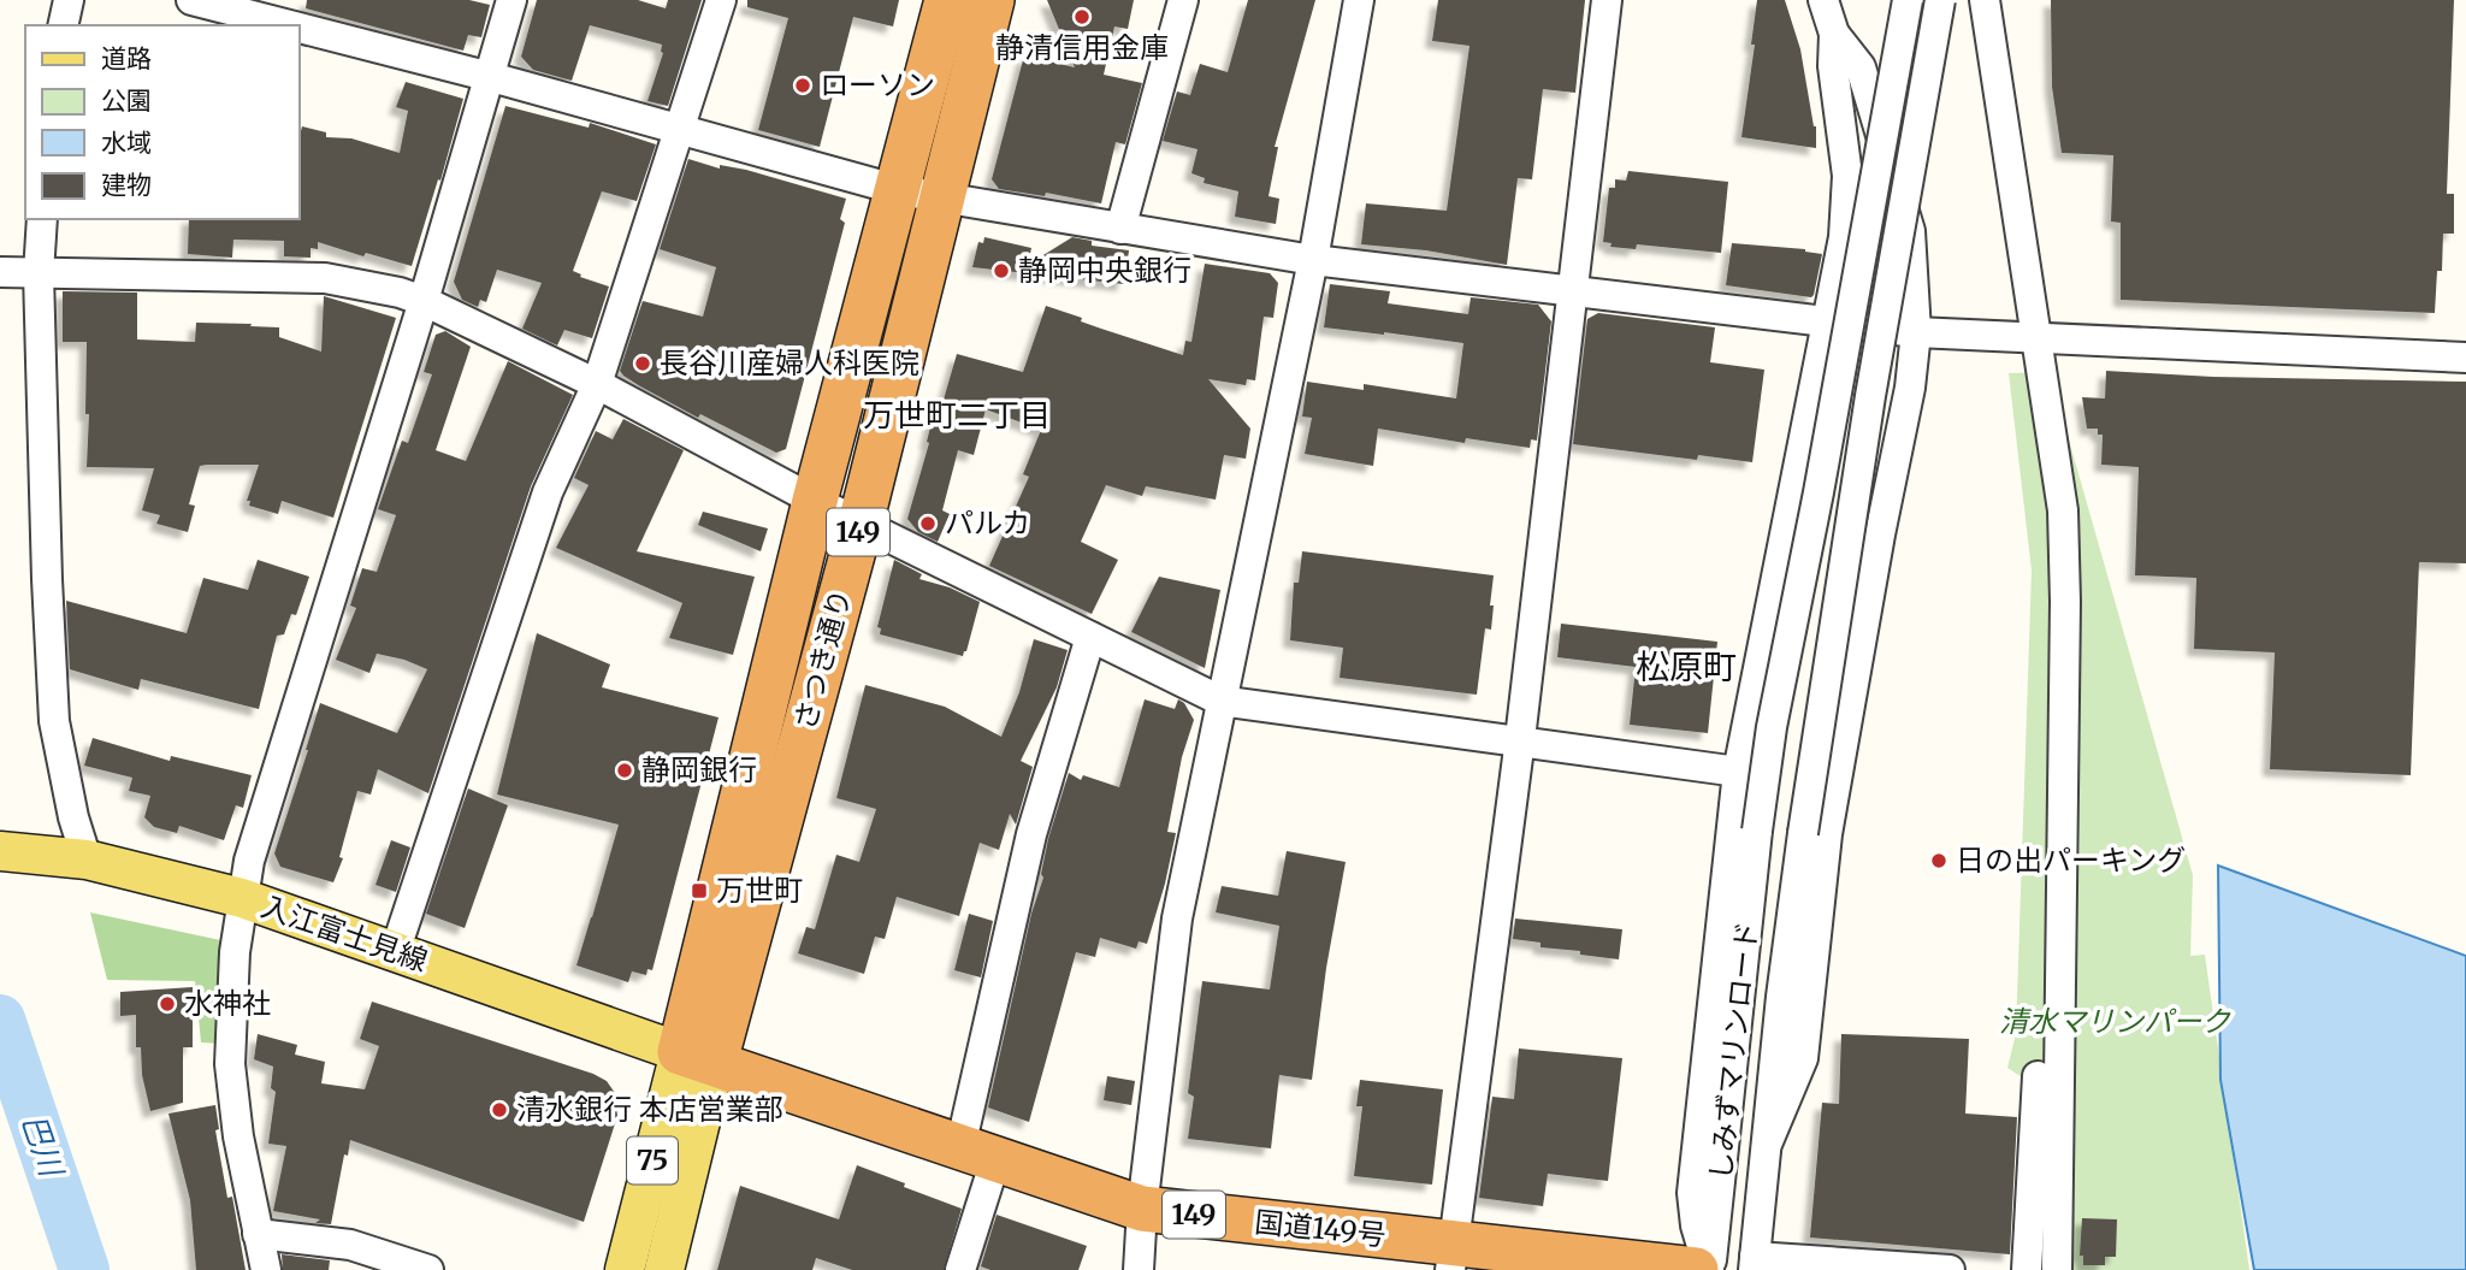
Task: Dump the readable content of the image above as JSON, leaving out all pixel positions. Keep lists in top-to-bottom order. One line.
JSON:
{"streets":{"highway":["149","さつき通り","国道149号"],"main road":["入江富士見線","75"],"street":["しみずマリンロード"]},"crossings":[["さつき通り","入江富士見線"],["さつき通り","国道149号"],["入江富士見線","国道149号"]],"districts":["万世町二丁目","松原町"],"water":["巴川"],"parks":["清水マリンパーク"],"places":{"other":["静清信用金庫","ローソン","静岡中央銀行","長谷川産婦人科医院","パルカ","静岡銀行","日の出パーキング","水神社","清水銀行 本店営業部"],"transit":["万世町"]},"legend":["道路","公園","水域","建物"]}
